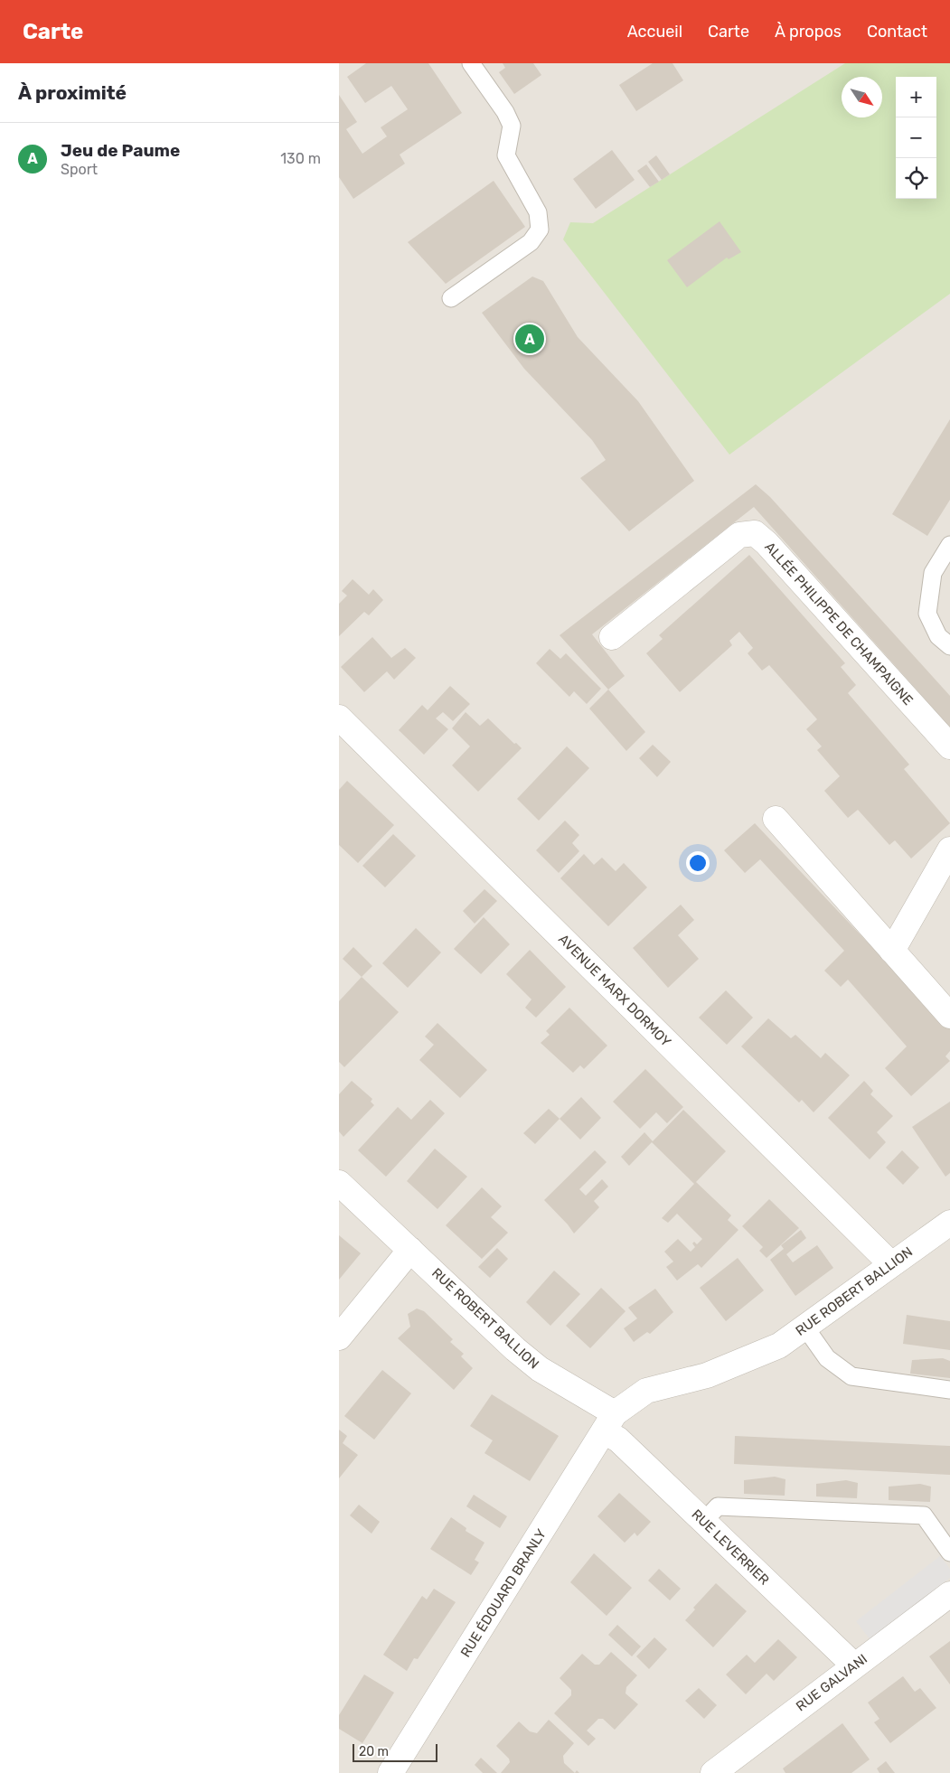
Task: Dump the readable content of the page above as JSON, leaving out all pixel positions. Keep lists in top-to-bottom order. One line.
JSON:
{"streets":{"street":["ALLÉE PHILIPPE DE CHAMPAIGNE","AVENUE MARX DORMOY","RUE ROBERT BALLION","RUE LEVERRIER","RUE ÉDOUARD BRANLY","RUE GALVANI"]},"crossings":[["AVENUE MARX DORMOY","RUE ROBERT BALLION"],["RUE ROBERT BALLION","RUE LEVERRIER"],["RUE ROBERT BALLION","RUE ÉDOUARD BRANLY"],["RUE LEVERRIER","RUE ÉDOUARD BRANLY"],["RUE LEVERRIER","RUE GALVANI"]],"scale_bar":"20 m","north":"bottom right","page":{"header":"Carte","nav":["Accueil","Carte","À propos","Contact"],"heading":"À proximité","map_buttons":["+","−"],"list":[{"mark":"A","name":"Jeu de Paume","note":"Sport","value":"130 m"}],"pins":"A","scale":"20 m"}}
